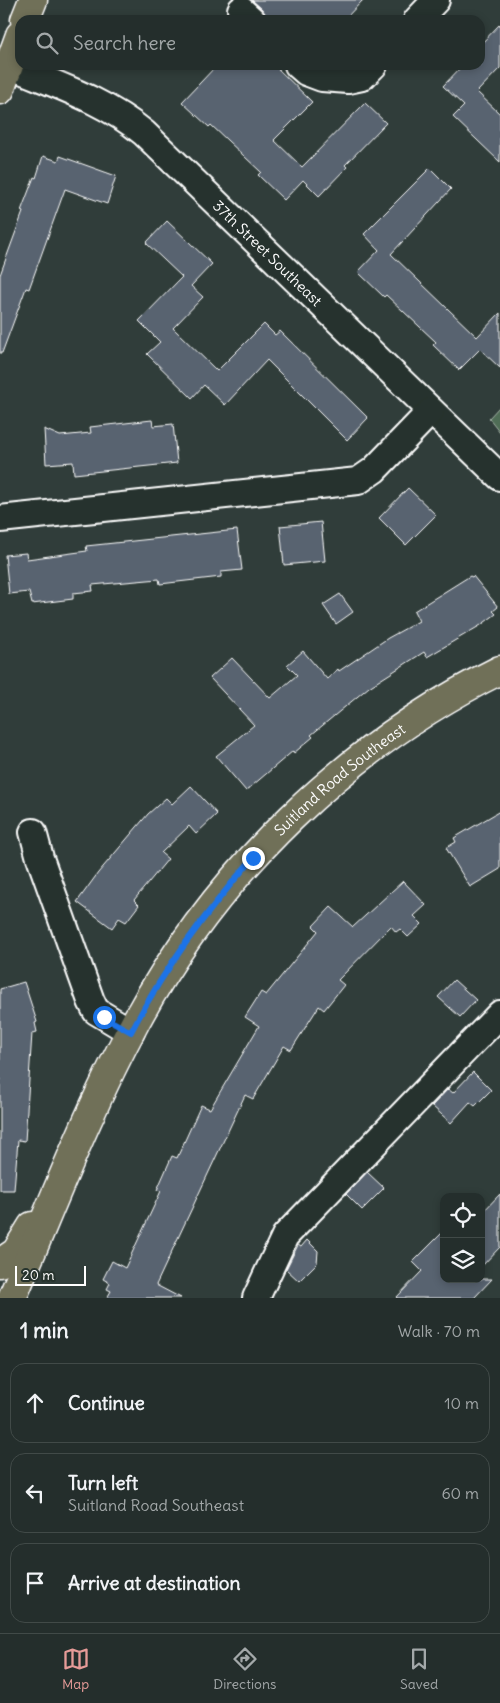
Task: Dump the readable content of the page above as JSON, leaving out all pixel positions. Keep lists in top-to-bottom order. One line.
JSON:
{"streets":{"main road":["Suitland Road Southeast"],"street":["37th Street Southeast"]},"scale_bar":"20 m","page":{"search":"Search here","scale":"20 m","heading":["1 min","Walk · 70 m"],"list":[["Continue","10 m"],["Turn left","Suitland Road Southeast","60 m"],"Arrive at destination"],"nav":["Map","Directions","Saved"]}}
